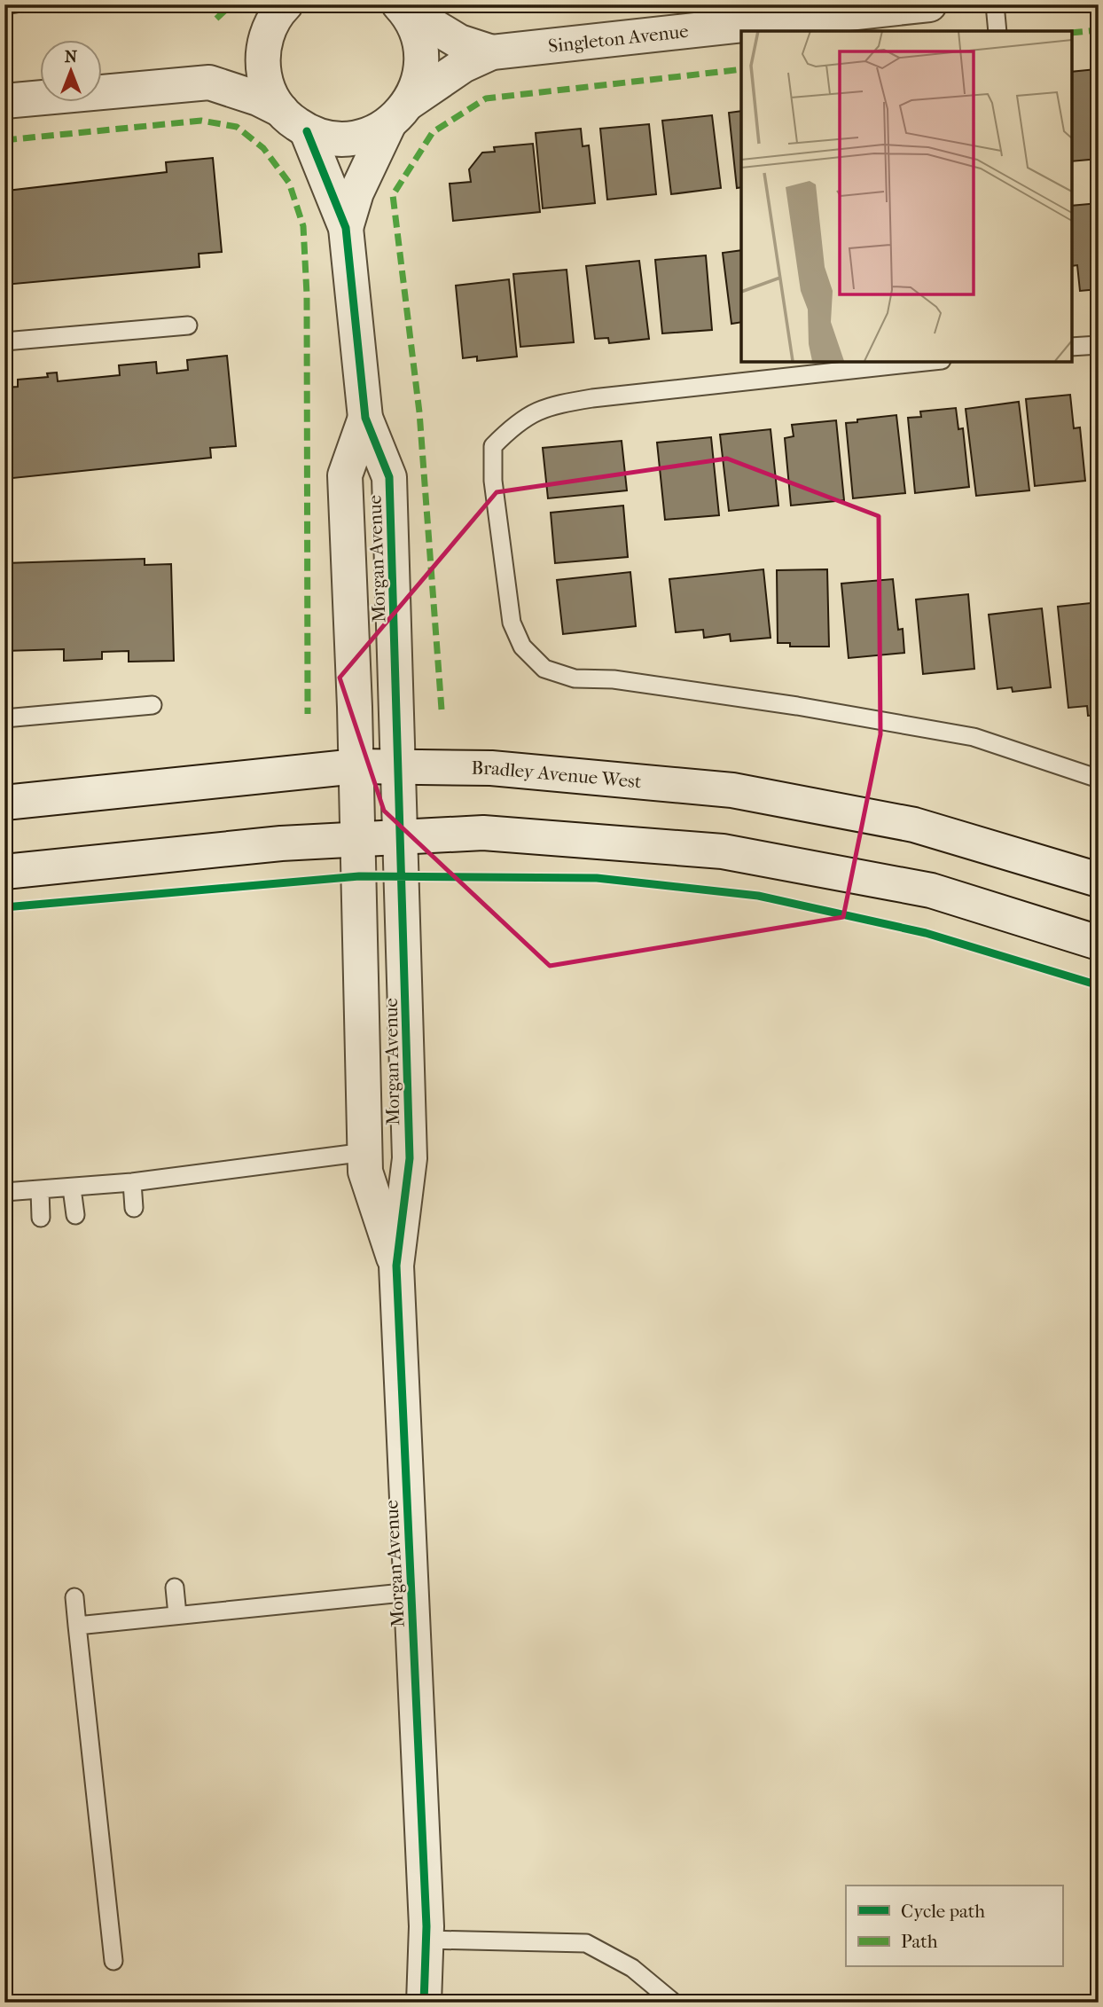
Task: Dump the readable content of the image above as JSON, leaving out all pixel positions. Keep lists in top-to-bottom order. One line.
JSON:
{"streets":{"street":["Singleton Avenue","Morgan Avenue","Bradley Avenue West"]},"crossings":[["Singleton Avenue","Morgan Avenue"],["Morgan Avenue","Bradley Avenue West"]],"legend":["Cycle path","Path"],"north":"top"}
